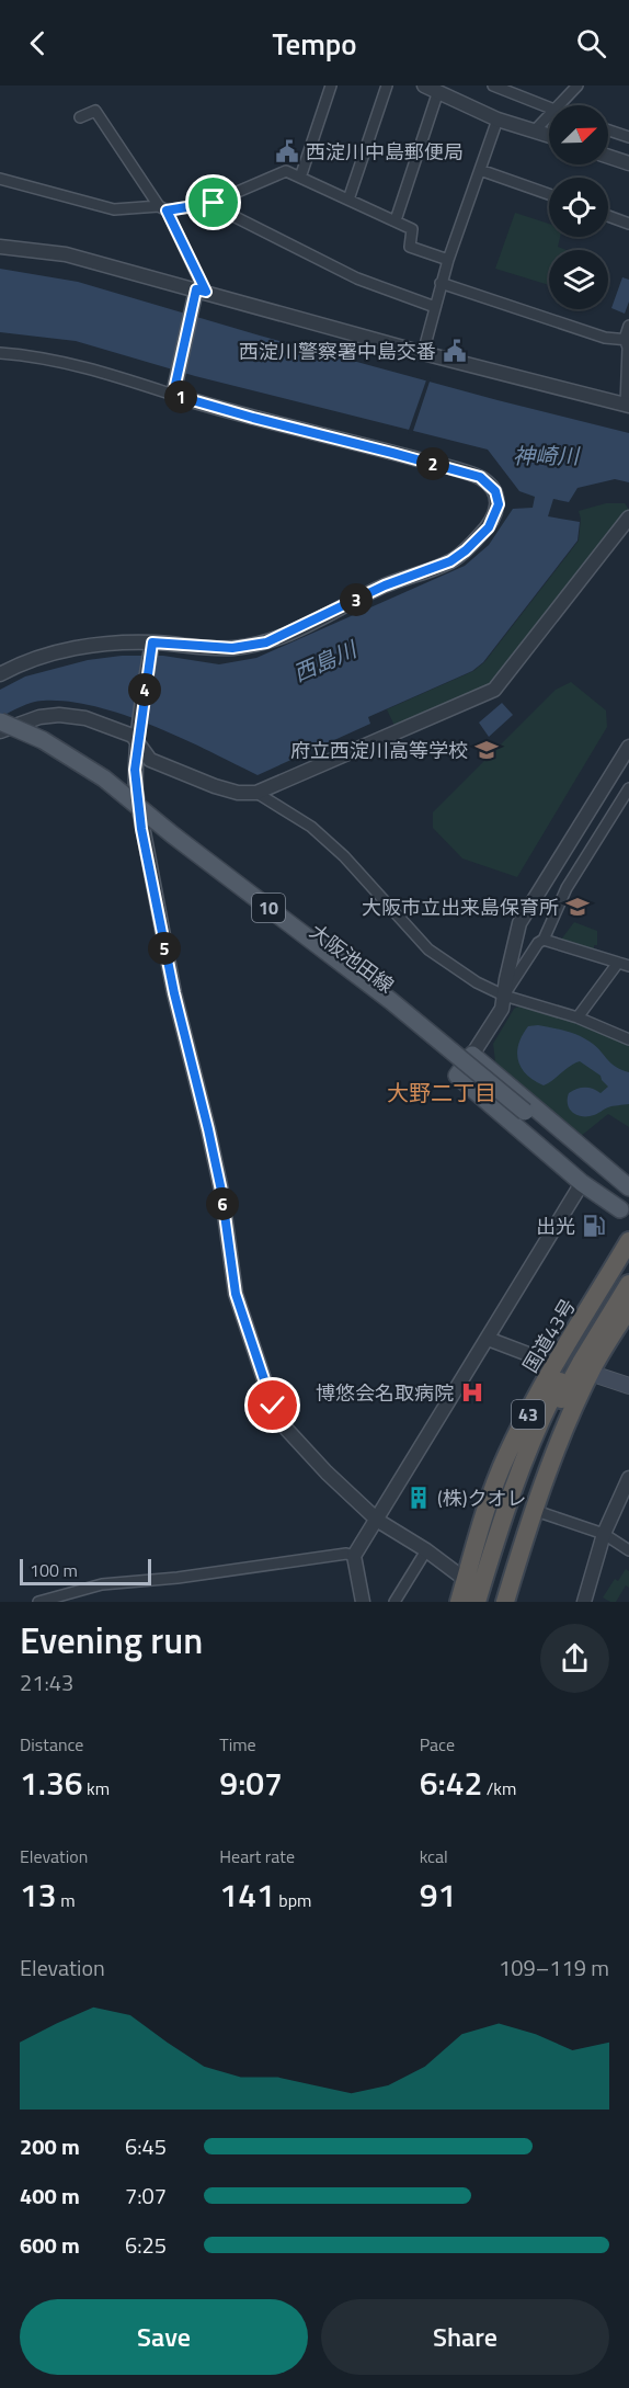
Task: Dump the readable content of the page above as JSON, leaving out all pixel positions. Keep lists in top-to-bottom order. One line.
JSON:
{"streets":{"highway":["国道43号","43"],"main road":["10","大阪池田線"]},"districts":["大野二丁目"],"water":["神崎川","西島川"],"places":{"public building":["西淀川中島郵便局","西淀川警察署中島交番"],"school or university":["府立西淀川高等学校","大阪市立出来島保育所"],"fuel station":["出光"],"hospital":["博悠会名取病院"],"building":["(株)クオレ"]},"scale_bar":"100 m","north":"top right","page":{"header":"Tempo","pins":["1","2","3","4","5","6"],"scale":"100 m","heading":["Evening run","21:43"],"stats":[["Distance","1.36 km"],["Time","9:07"],["Pace","6:42 /km"],["Elevation","13 m"],["Heart rate","141 bpm"],["kcal","91"]],"chart":["Elevation","109–119 m"],"list":[{"name":"200 m","note":"6:45"},{"name":"400 m","note":"7:07"},{"name":"600 m","note":"6:25"}],"buttons":["Save","Share"]}}
